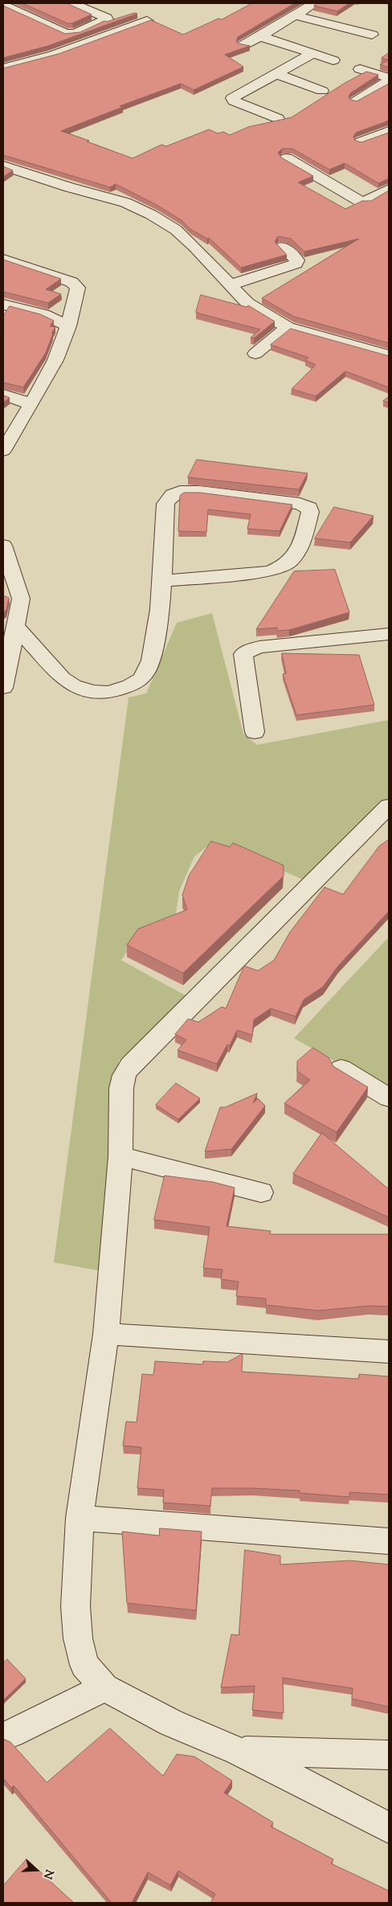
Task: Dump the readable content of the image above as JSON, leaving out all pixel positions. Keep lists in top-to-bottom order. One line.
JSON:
{"north":"right"}
